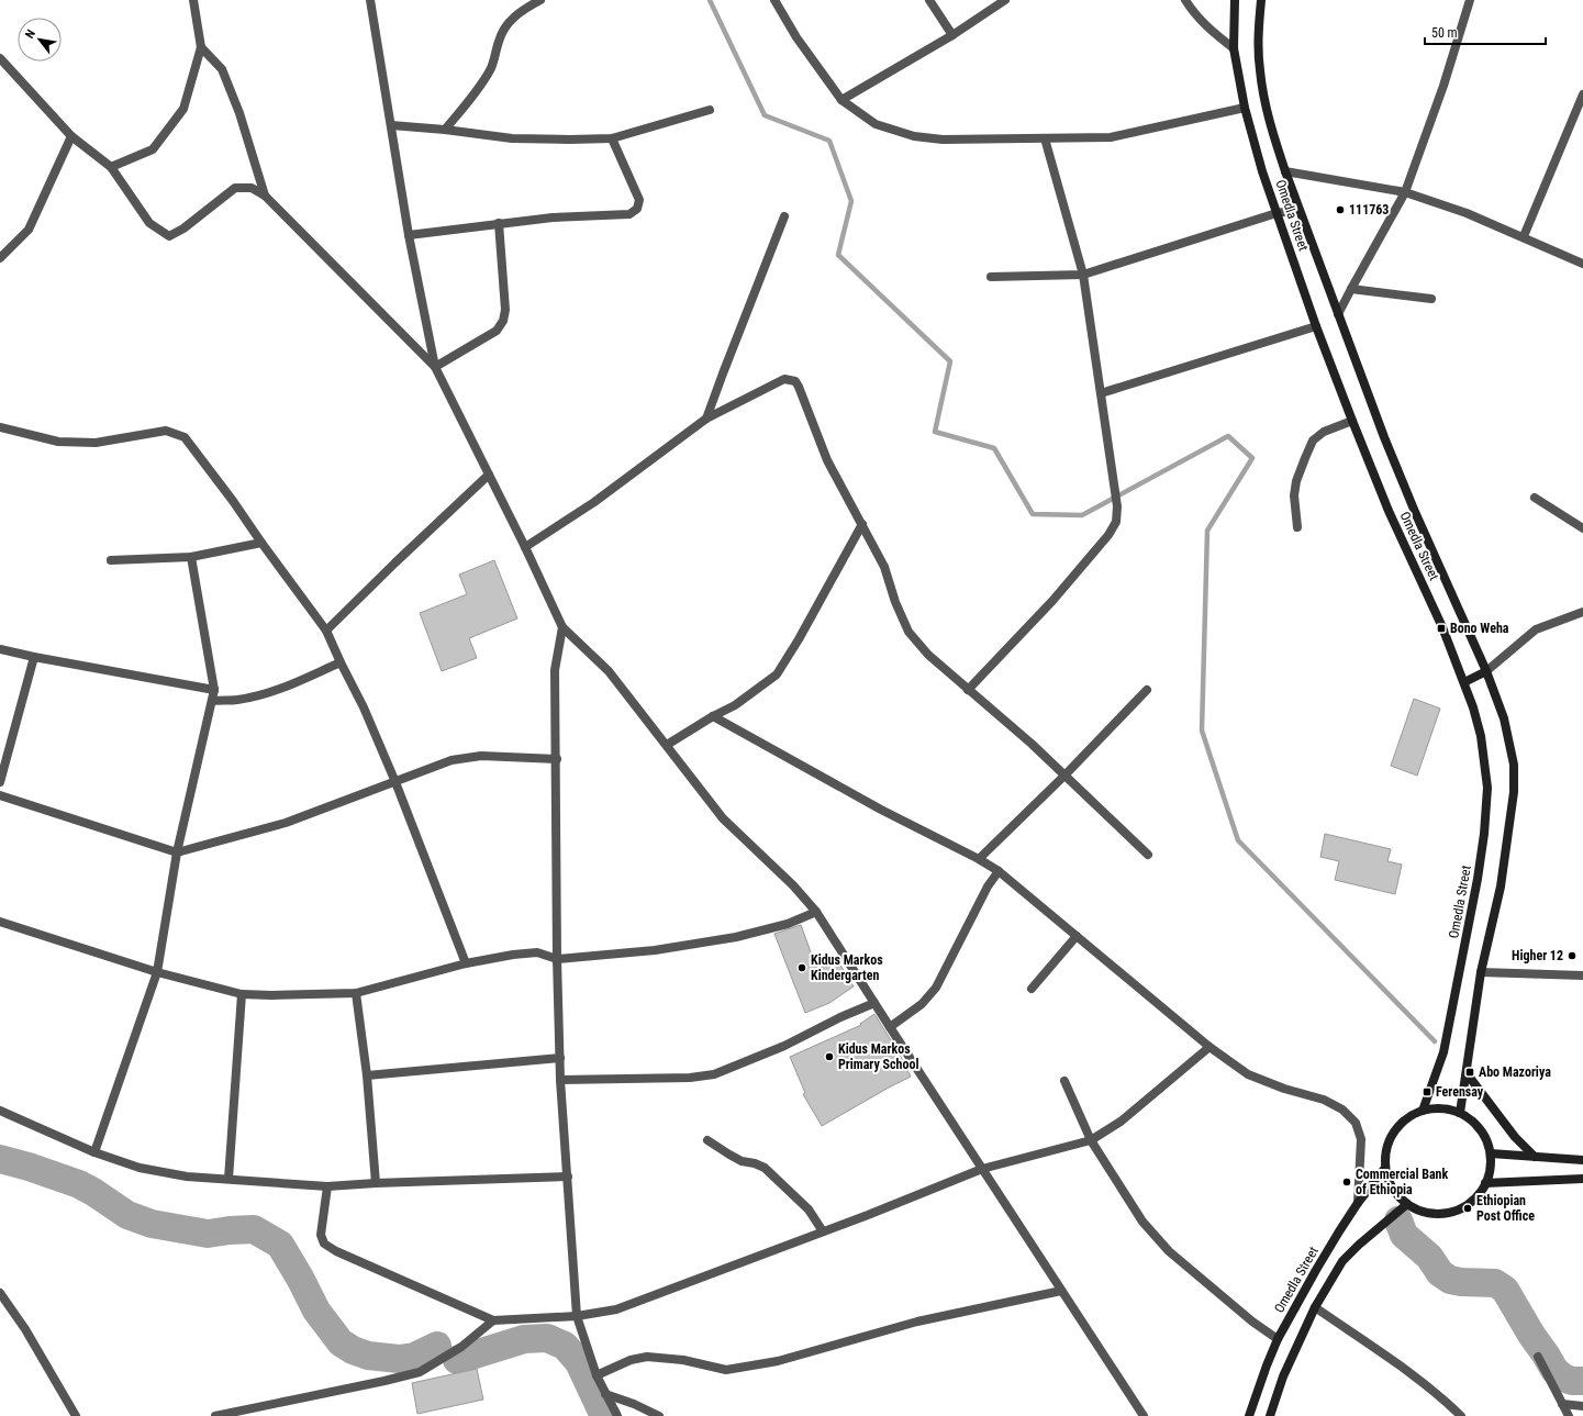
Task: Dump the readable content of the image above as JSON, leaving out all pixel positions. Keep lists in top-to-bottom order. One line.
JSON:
{"streets":{"main road":["Omedla Street"]},"places":{"other":["111763","Higher 12","Kidus Markos Kindergarten","Kidus Markos Primary School","Commercial Bank of Ethiopia","Ethiopian Post Office"],"transit":["Bono Weha","Abo Mazoriya","Ferensay"]},"scale_bar":"50 m","north":"top left"}
